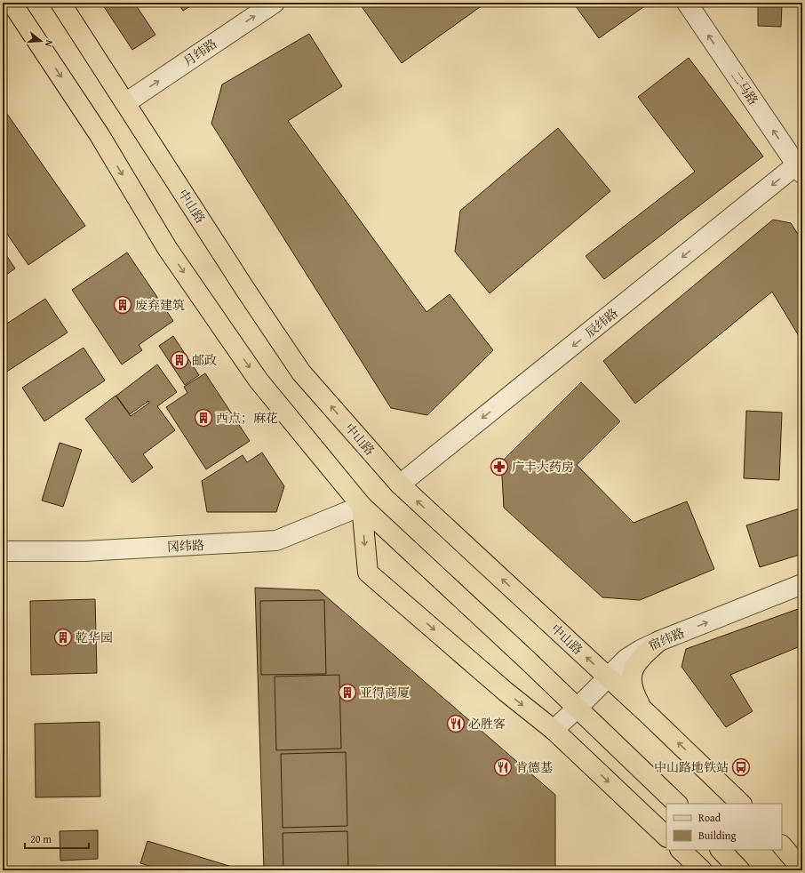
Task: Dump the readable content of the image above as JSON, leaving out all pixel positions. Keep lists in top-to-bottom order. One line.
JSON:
{"streets":{"main road":["中山路"],"street":["月纬路","二马路","辰纬路","冈纬路","宿纬路"]},"crossings":[["月纬路","中山路"],["二马路","辰纬路"],["中山路","辰纬路"],["中山路","宿纬路"]],"one_way":["月纬路","二马路","辰纬路","宿纬路"],"places":{"building":["废弃建筑","邮政","西点；麻花","乾华园","亚得商厦"],"pharmacy":["广丰大药房"],"restaurant":["必胜客","肯德基"],"bus stop":["中山路地铁站"]},"legend":["Road","Building"],"scale_bar":"20 m","north":"right"}
